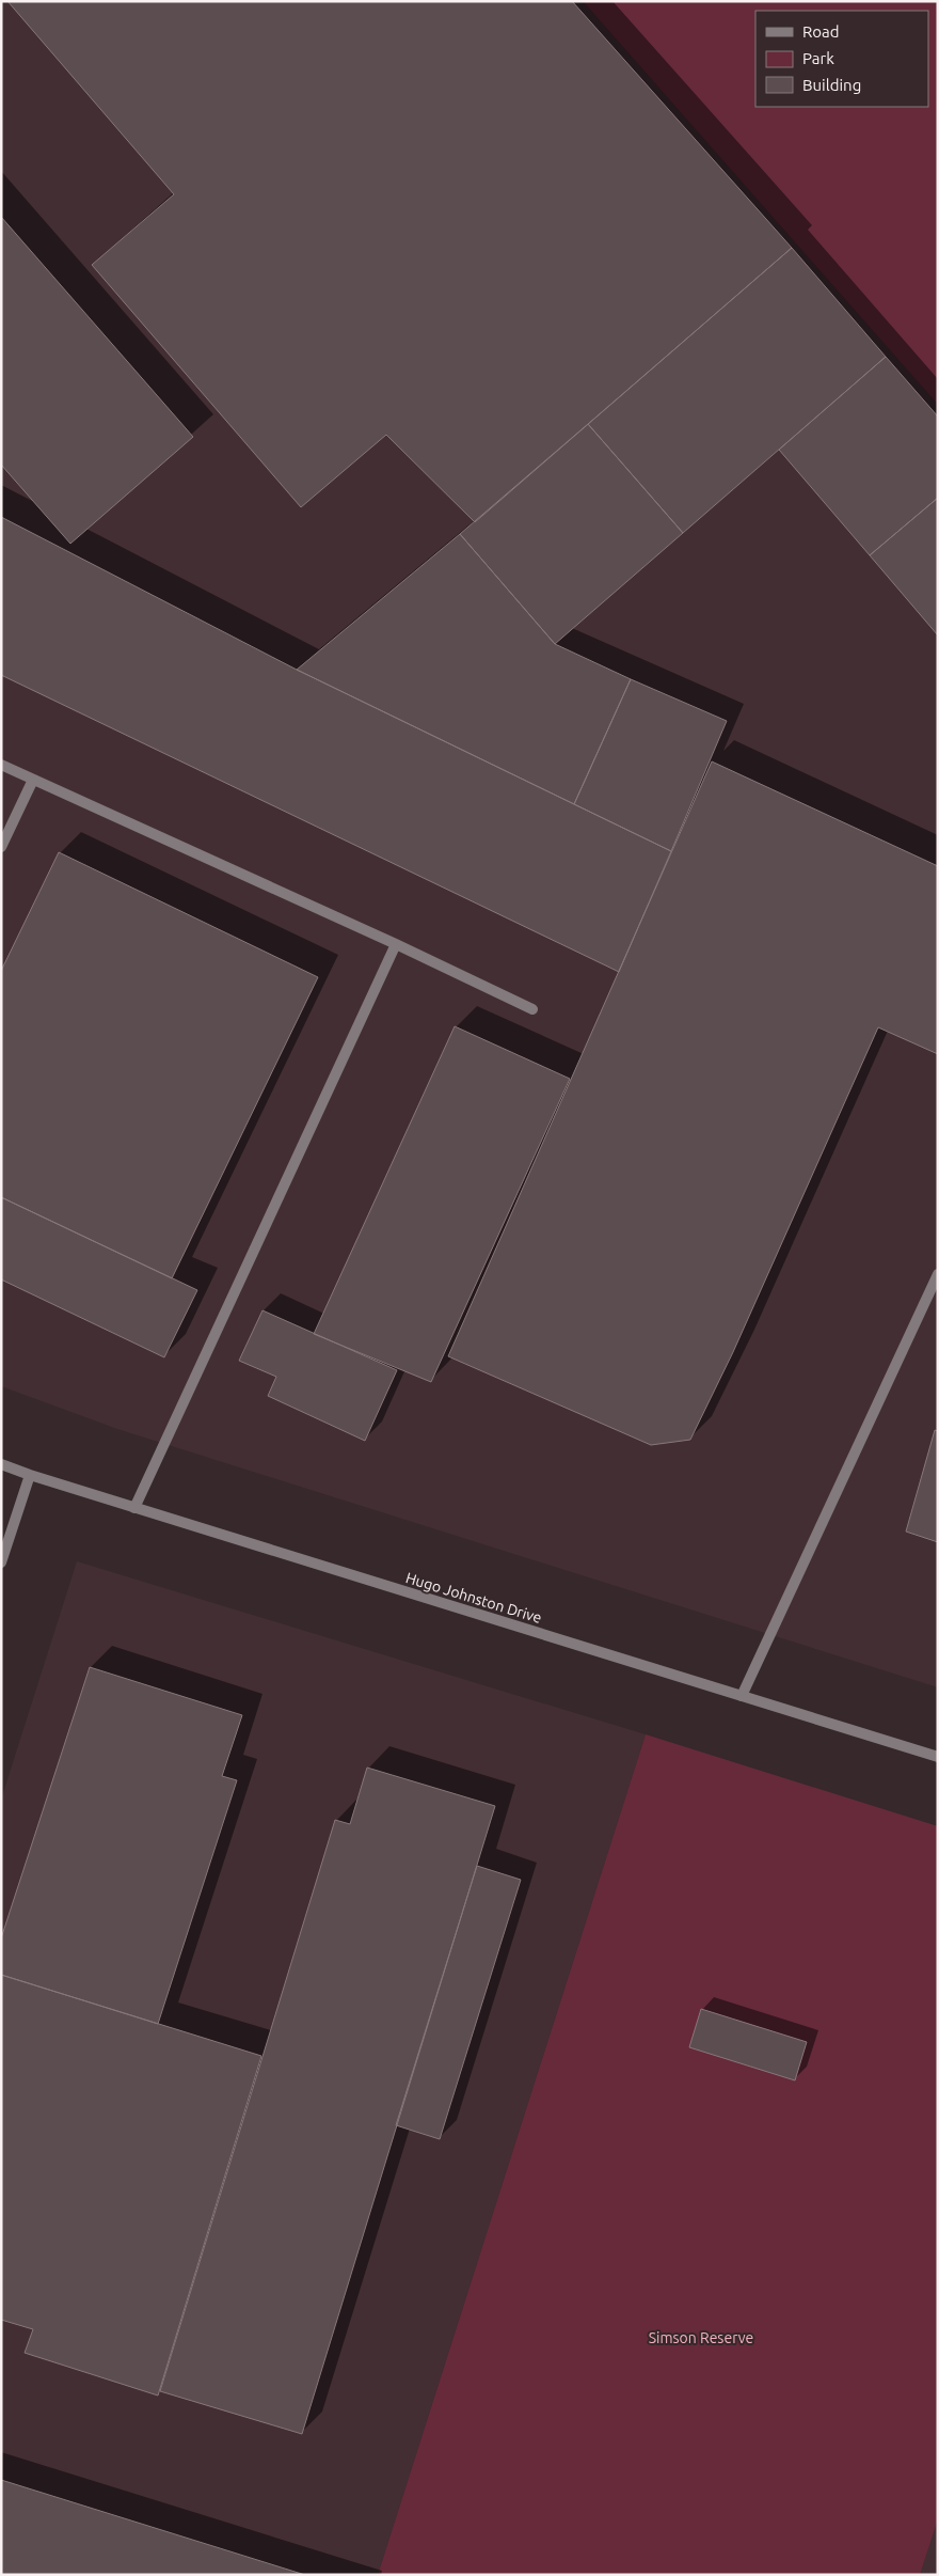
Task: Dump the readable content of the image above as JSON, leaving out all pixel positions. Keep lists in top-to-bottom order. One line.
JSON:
{"streets":{"street":["Hugo Johnston Drive"]},"parks":["Simson Reserve"],"legend":["Road","Park","Building"]}
